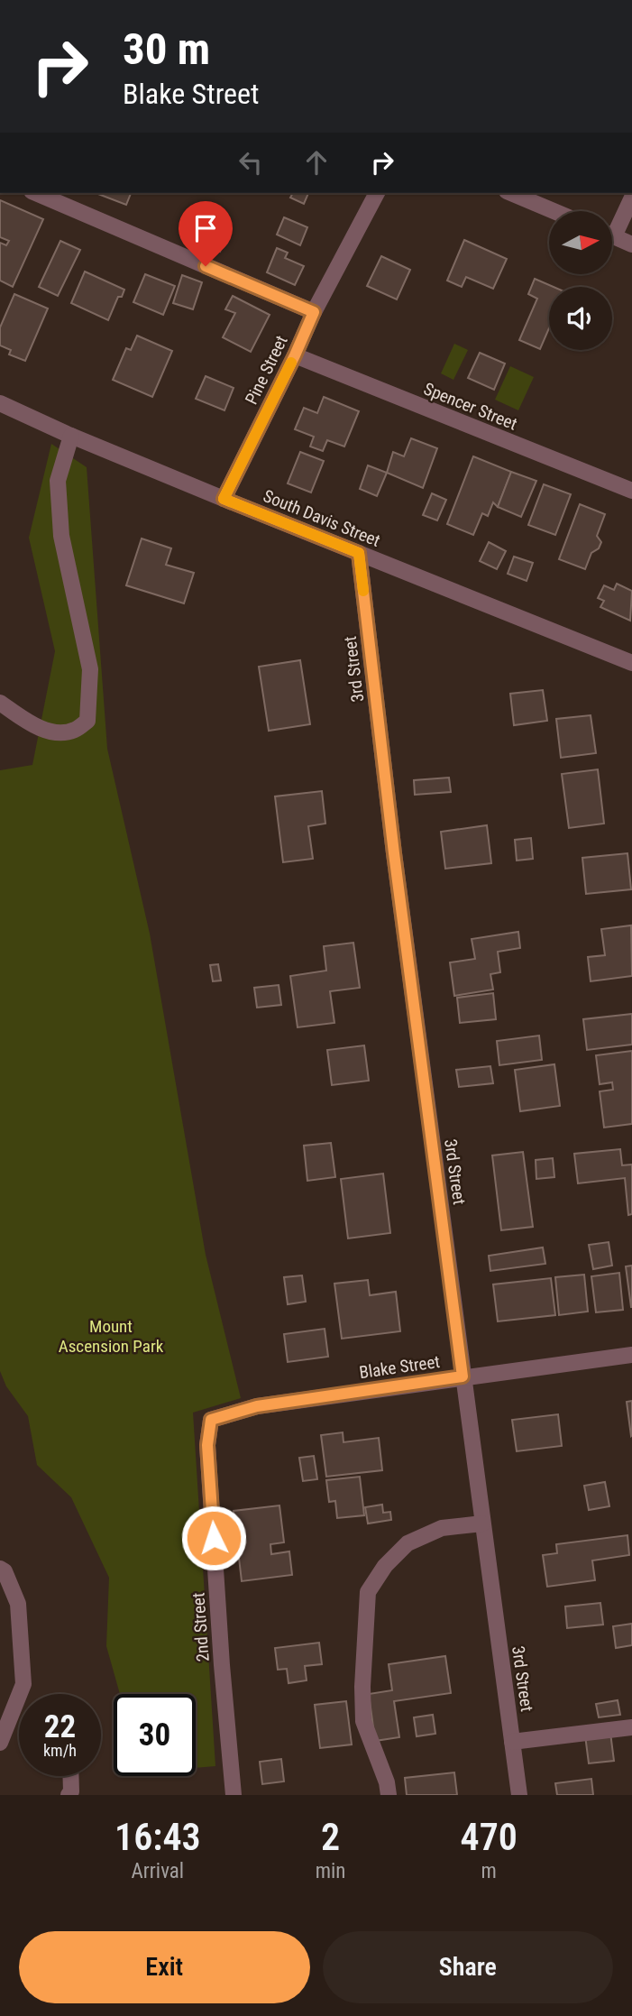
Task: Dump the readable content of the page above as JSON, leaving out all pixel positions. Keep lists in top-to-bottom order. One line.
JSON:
{"streets":{"street":["Pine Street","Spencer Street","South Davis Street","3rd Street","Blake Street","2nd Street"]},"crossings":[["Pine Street","Spencer Street"],["Pine Street","South Davis Street"],["South Davis Street","3rd Street"],["3rd Street","Blake Street"],["Blake Street","2nd Street"]],"parks":["Mount Ascension Park"],"north":"right","page":{"turn":["30 m","Blake Street"],"speed":"22 km/h","limit":"30","eta":["16:43","Arrival","2","min","470","m"],"buttons":["Exit","Share"]}}
